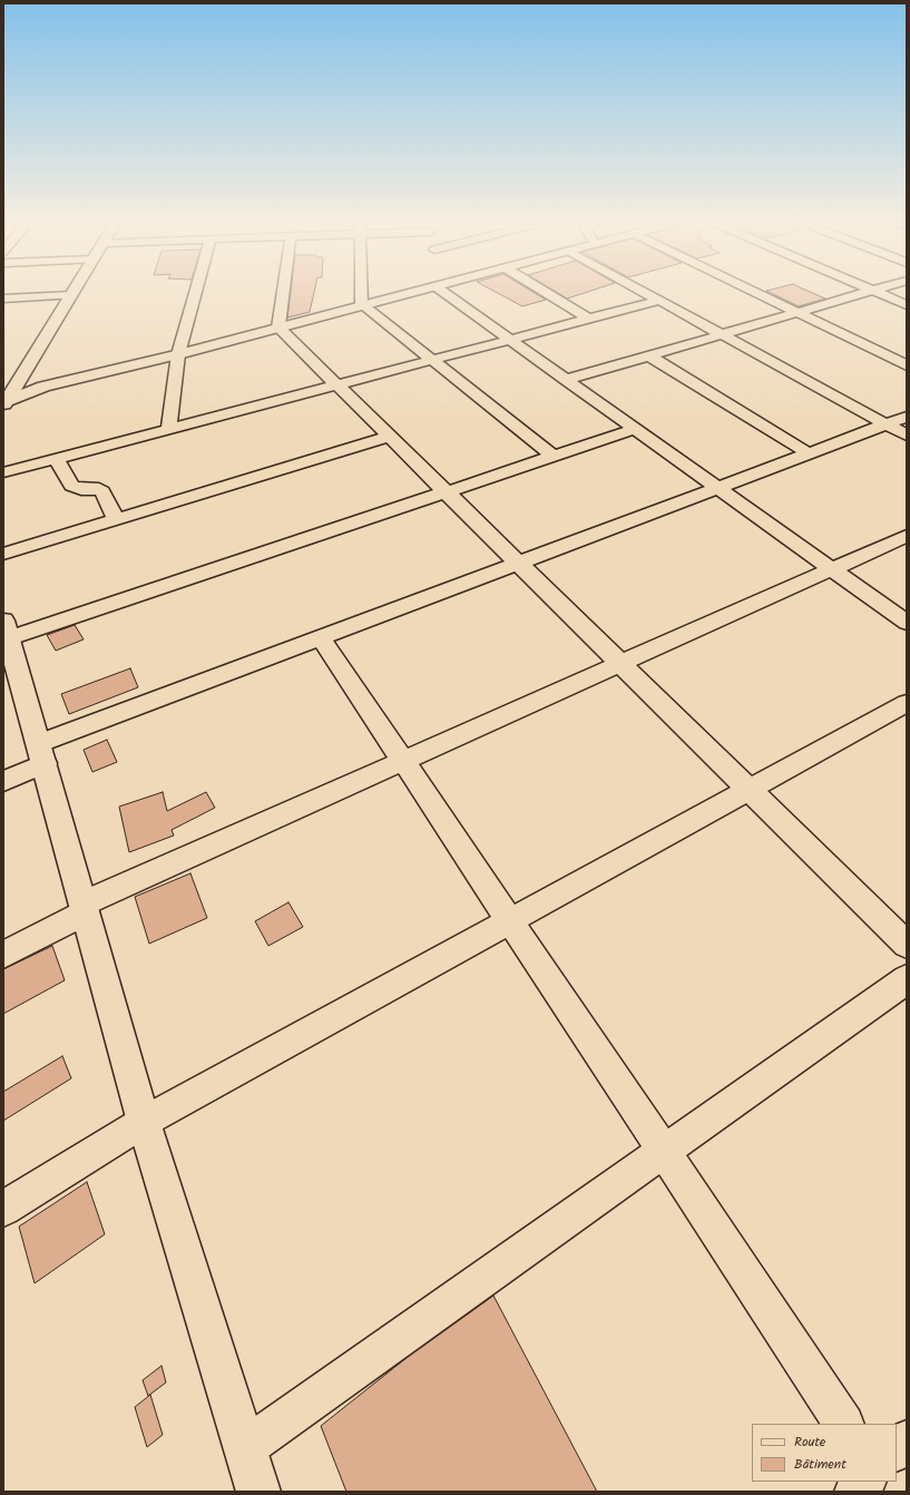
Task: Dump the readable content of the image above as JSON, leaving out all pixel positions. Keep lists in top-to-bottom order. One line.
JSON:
{"legend":["Route","Bâtiment"]}
